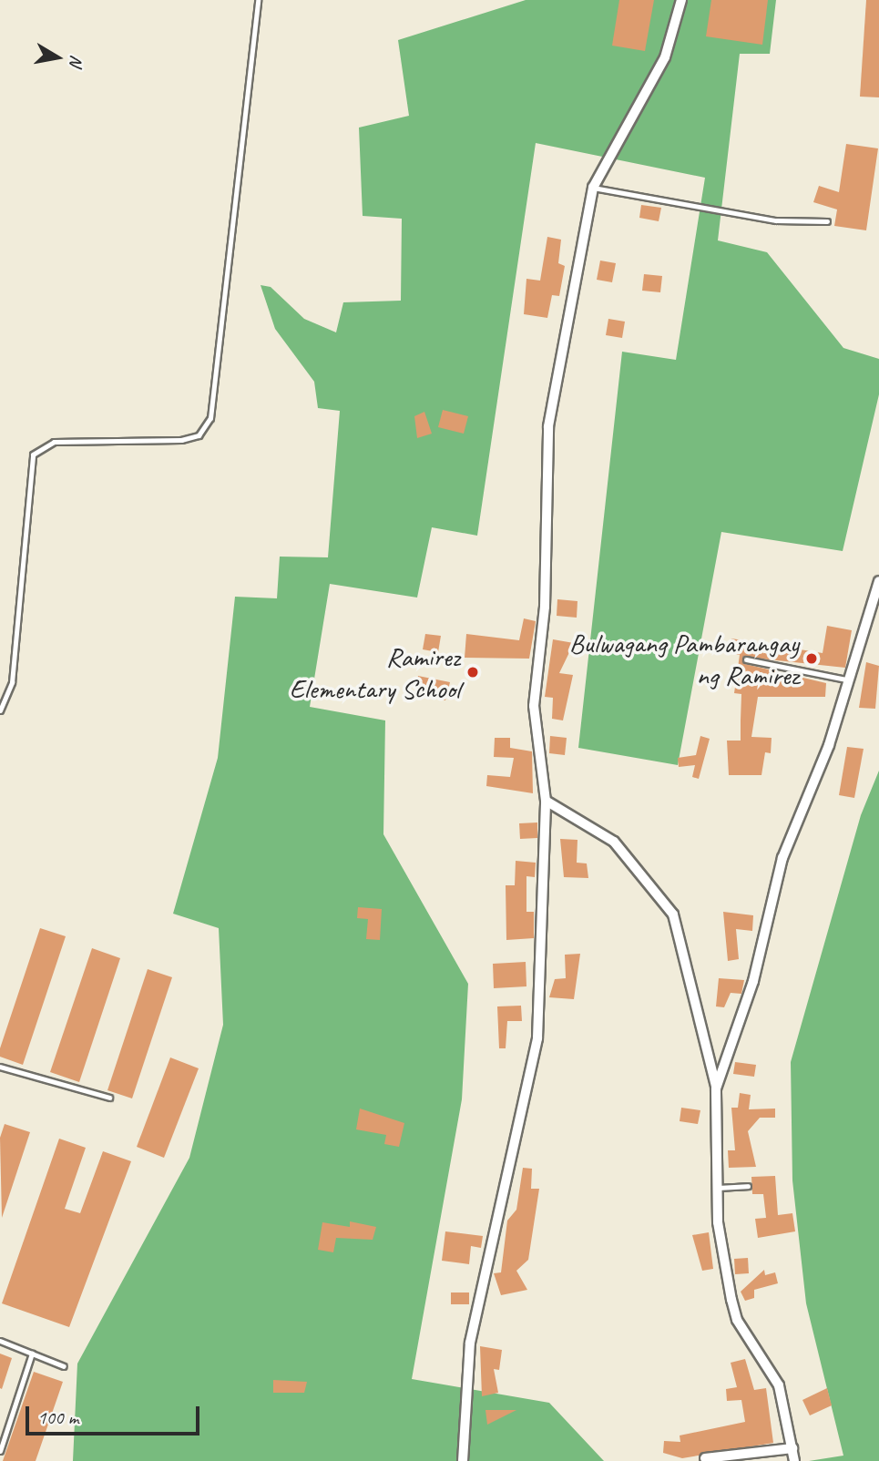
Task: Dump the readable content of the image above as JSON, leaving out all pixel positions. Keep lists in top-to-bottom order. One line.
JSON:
{"places":["Bulwagang Pambarangay ng Ramirez","Ramirez Elementary School"],"scale_bar":"100 m","north":"right"}
